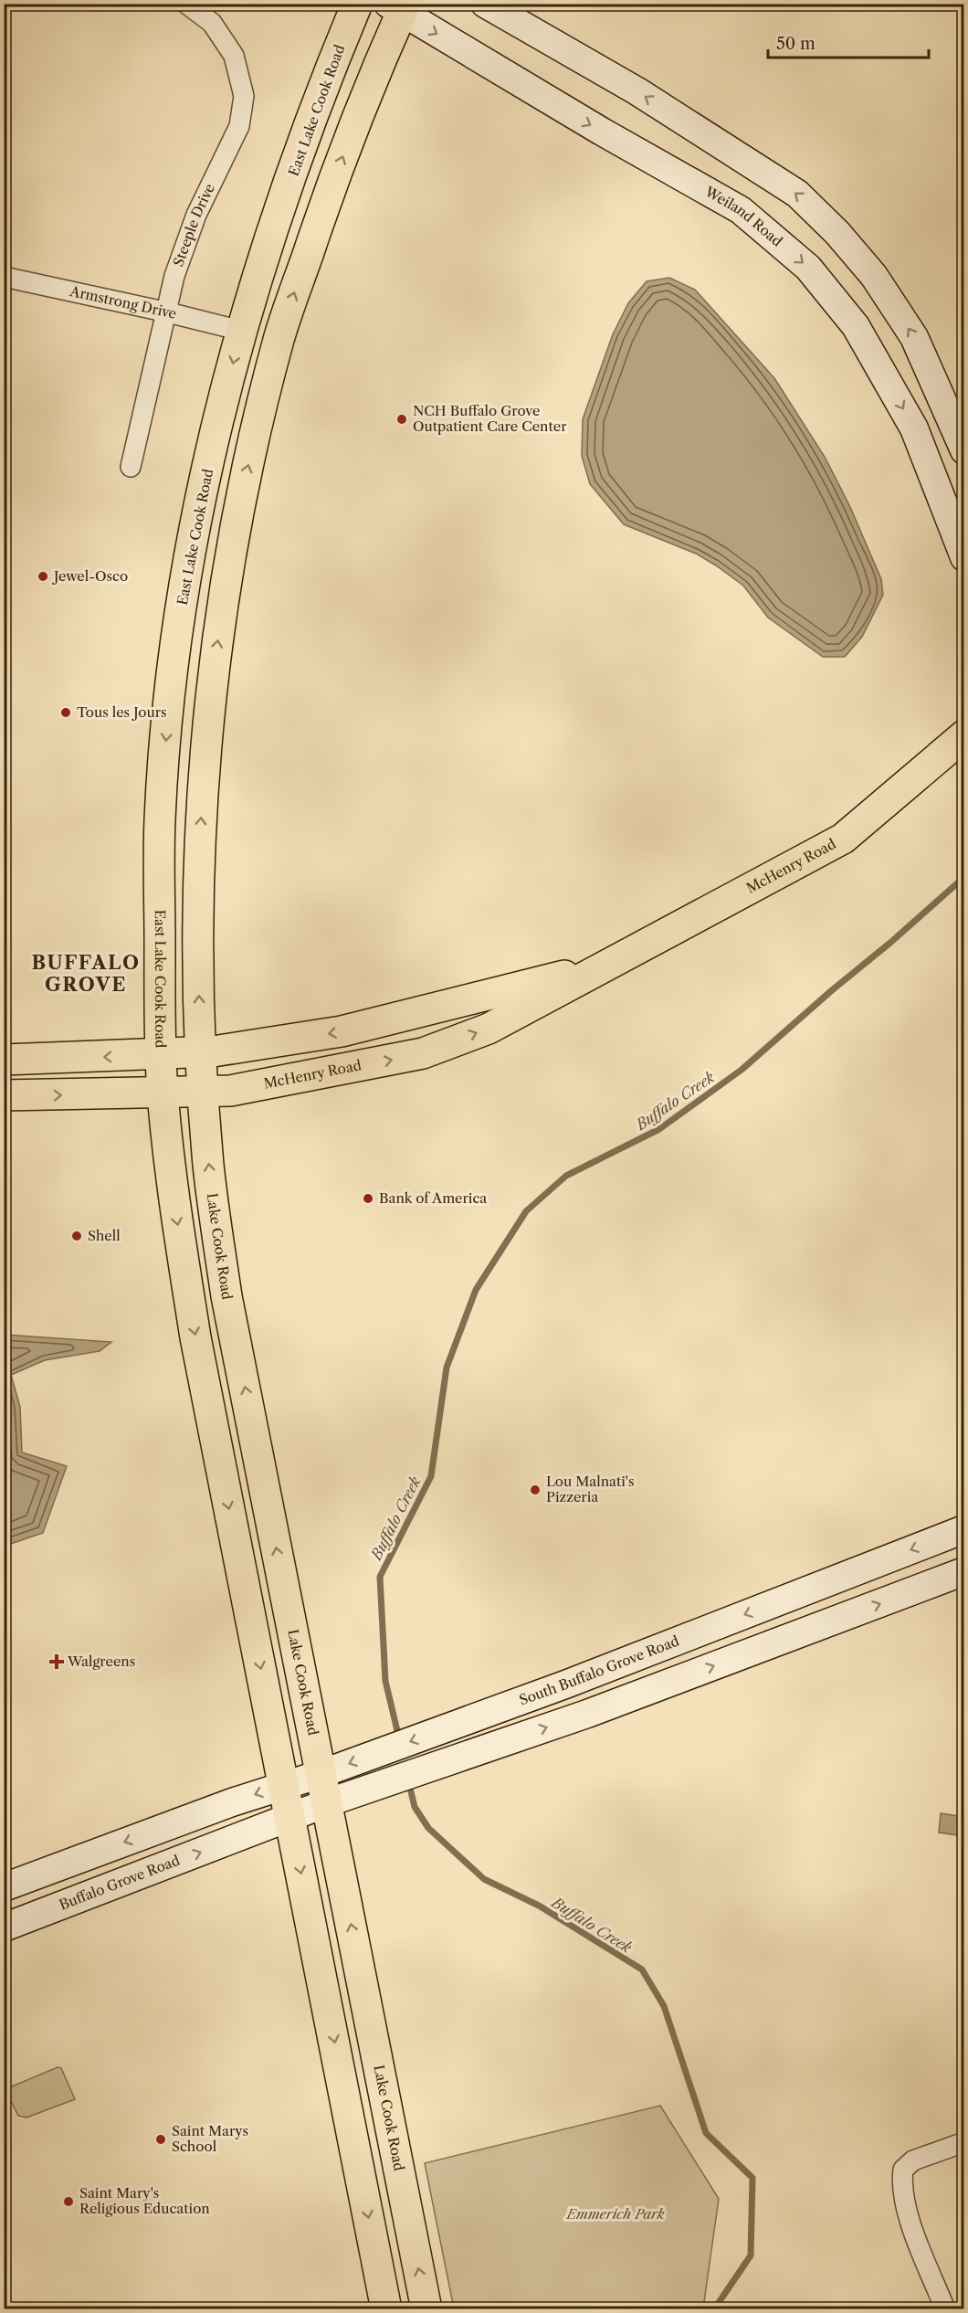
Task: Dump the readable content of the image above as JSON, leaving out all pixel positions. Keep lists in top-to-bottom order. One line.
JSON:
{"streets":{"main road":["East Lake Cook Road","Weiland Road","McHenry Road","Lake Cook Road","South Buffalo Grove Road","Buffalo Grove Road"],"street":["Steeple Drive","Armstrong Drive"]},"crossings":[["East Lake Cook Road","Armstrong Drive"],["East Lake Cook Road","McHenry Road"],["Steeple Drive","Armstrong Drive"],["McHenry Road","Lake Cook Road"],["Lake Cook Road","South Buffalo Grove Road"]],"one_way":["Buffalo Grove Road"],"districts":["BUFFALO GROVE"],"water":["Buffalo Creek"],"parks":["Emmerich Park"],"places":{"other":["NCH Buffalo Grove Outpatient Care Center","Jewel-Osco","Tous les Jours","Bank of America","Shell","Lou Malnati's Pizzeria","Saint Marys School","Saint Mary's Religious Education"],"health":["Walgreens"]},"scale_bar":"50 m"}
